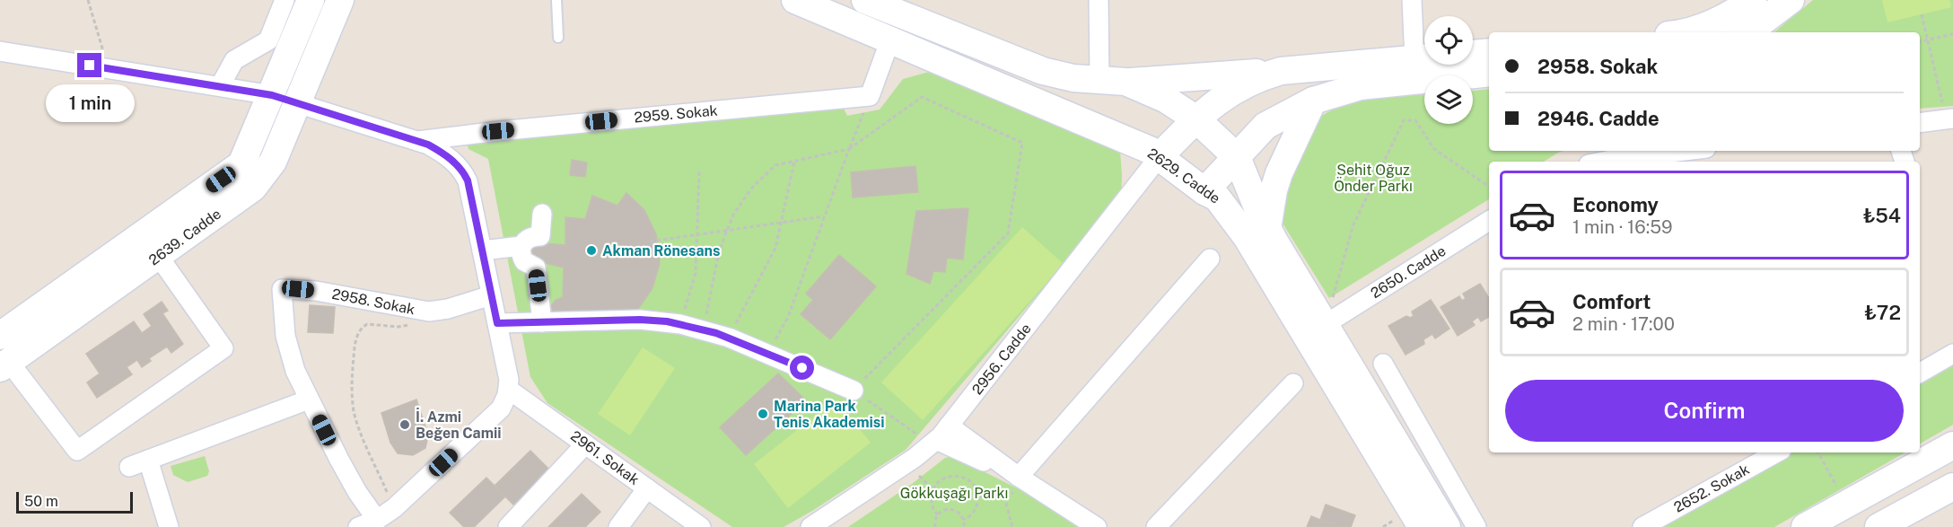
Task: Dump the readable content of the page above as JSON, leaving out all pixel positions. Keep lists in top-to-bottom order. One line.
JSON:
{"streets":{"main road":["2629. Cadde","2639. Cadde"],"street":["2959. Sokak","2650. Cadde","2958. Sokak","2956. Cadde","2961. Sokak","2652. Sokak"]},"crossings":[["2629. Cadde","2956. Cadde"]],"parks":["Şehit Oğuz Önder Parkı","Gökkuşağı Parkı"],"places":["Akman Rönesans","Marina Park Tenis Akademisi","İ. Azmi Beğen Camii"],"scale_bar":"50 m","page":{"banner":["2958. Sokak","2946. Cadde"],"bubble":"1 min","list":[{"name":"Economy","note":"1 min · 16:59","value":"₺54"},{"name":"Comfort","note":"2 min · 17:00","value":"₺72"}],"buttons":"Confirm","scale":"50 m"}}
